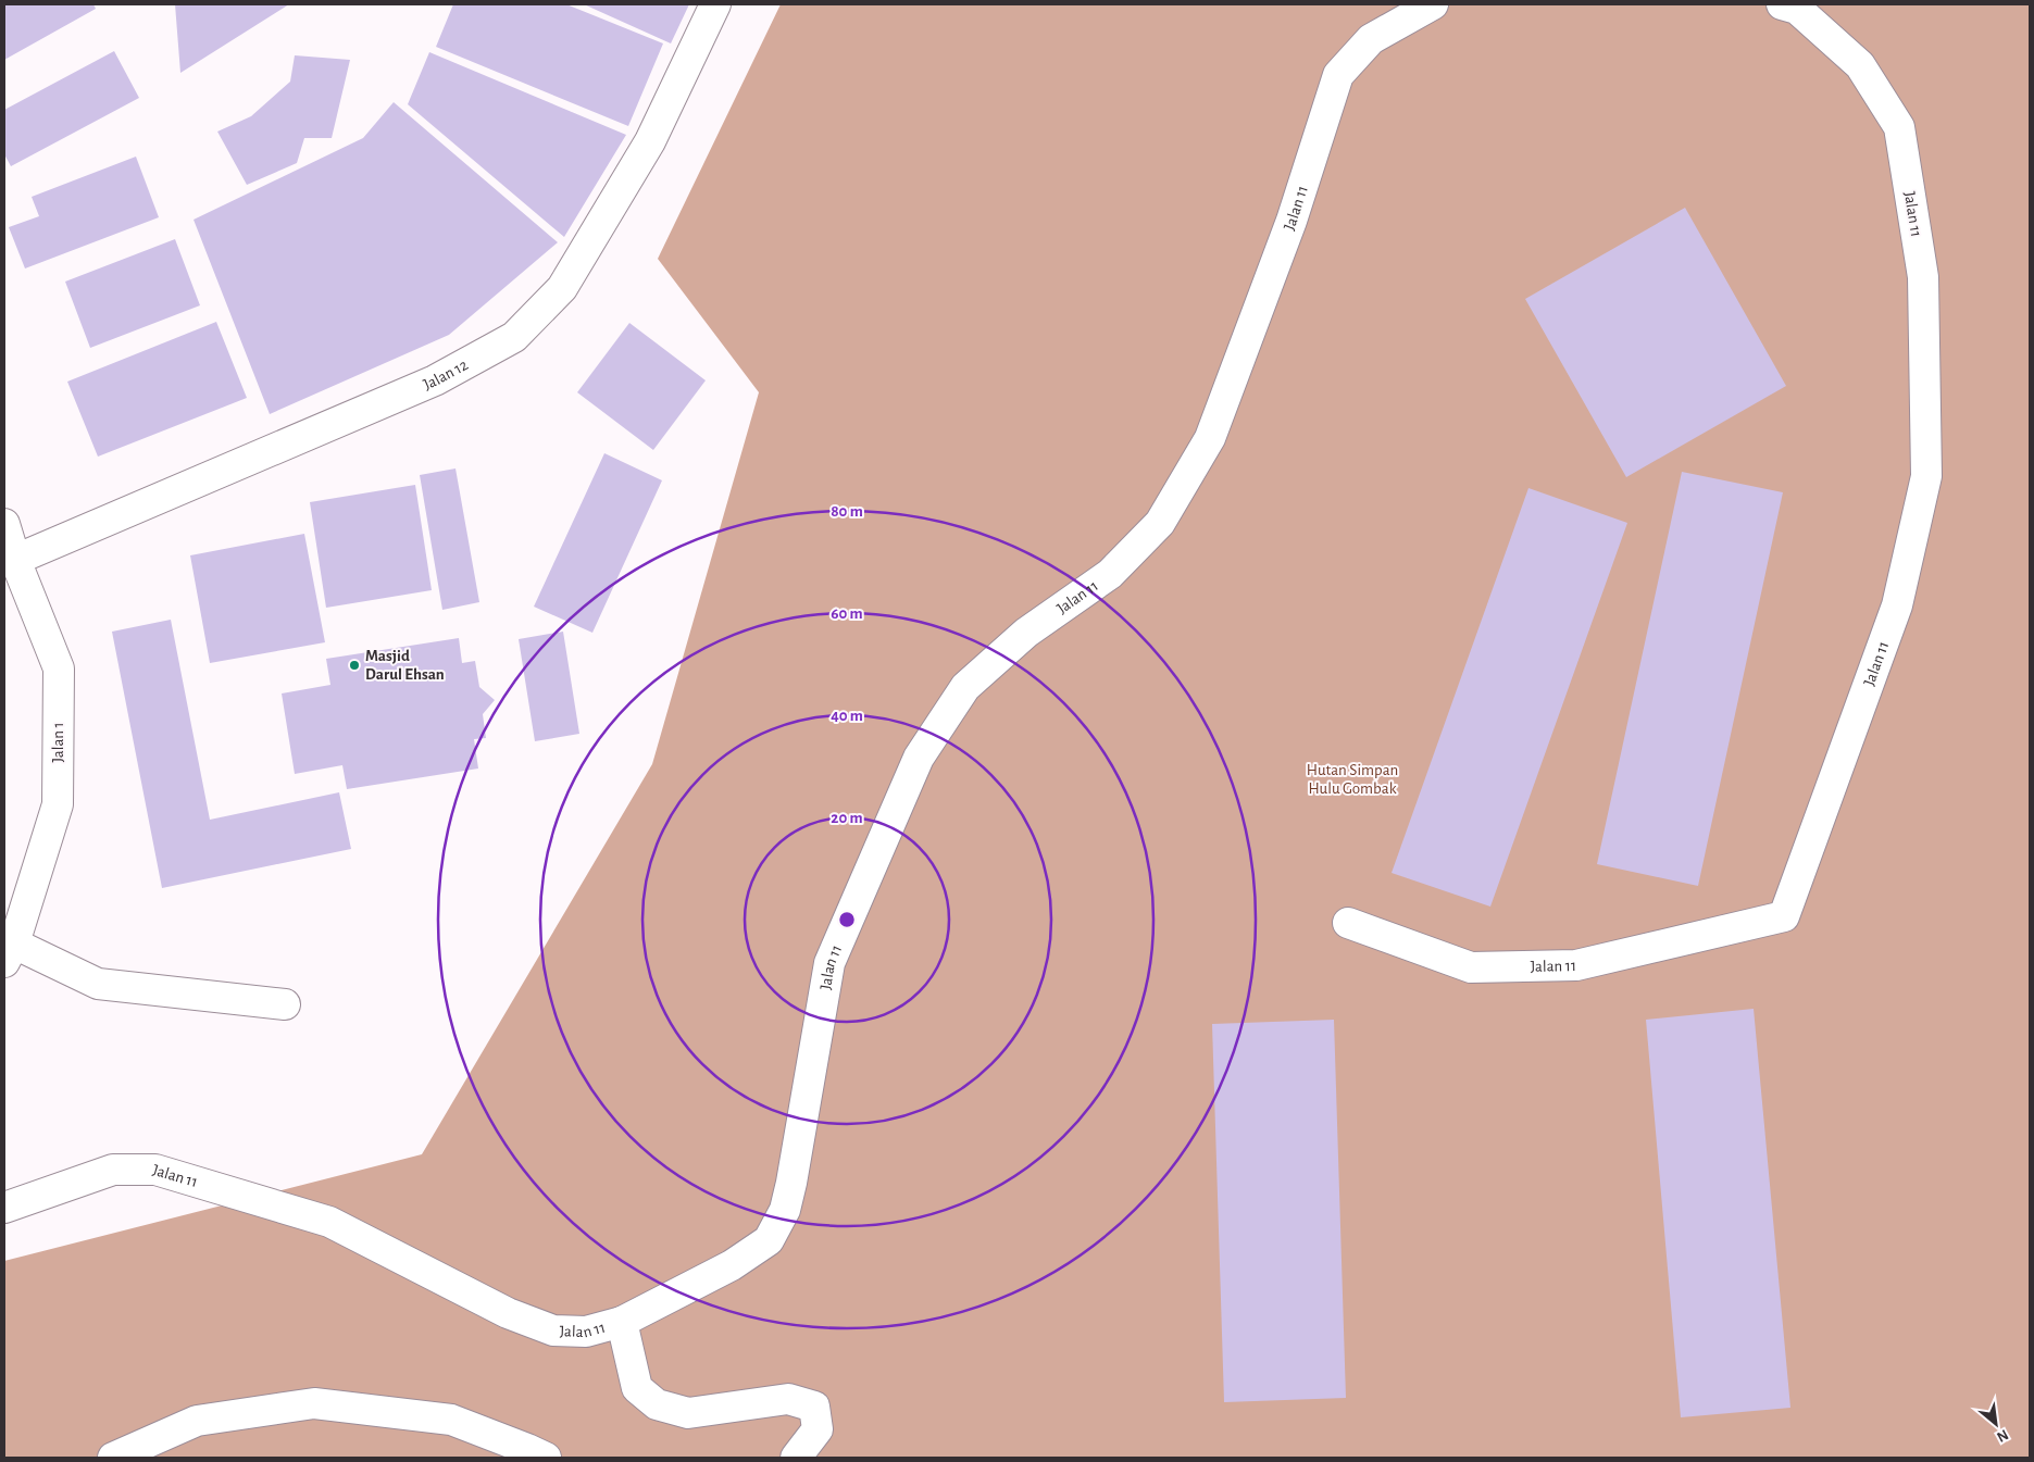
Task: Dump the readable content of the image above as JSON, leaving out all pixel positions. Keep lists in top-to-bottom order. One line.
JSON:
{"streets":{"street":["Jalan 11","Jalan 12","Jalan 1"]},"crossings":[["Jalan 12","Jalan 1"]],"parks":["Hutan Simpan Hulu Gombak"],"places":["Masjid Darul Ehsan"],"north":"bottom right","rings":["80 m","60 m","40 m","20 m"]}
